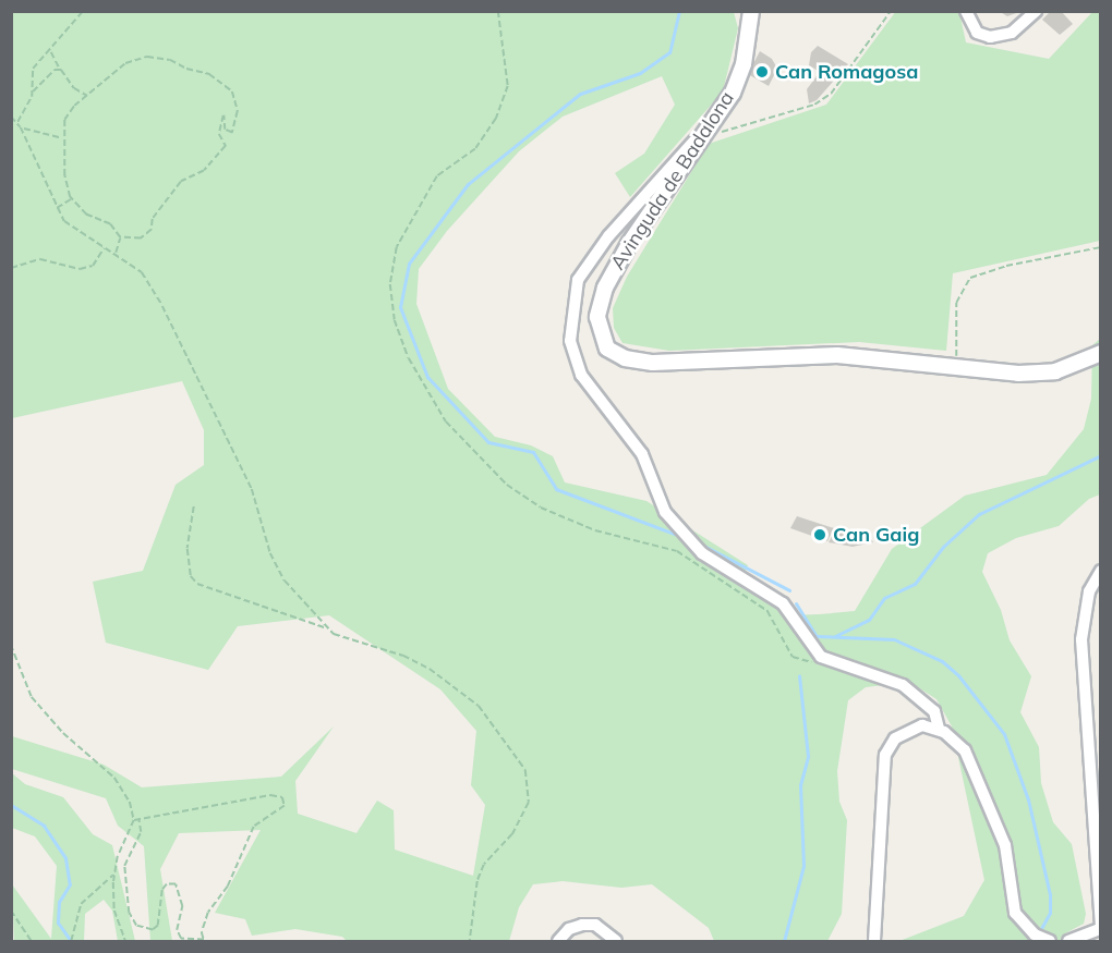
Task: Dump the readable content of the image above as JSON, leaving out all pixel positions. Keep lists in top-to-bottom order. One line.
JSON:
{"streets":{"street":["Avinguda de Badalona"]},"places":["Can Romagosa","Can Gaig"]}
